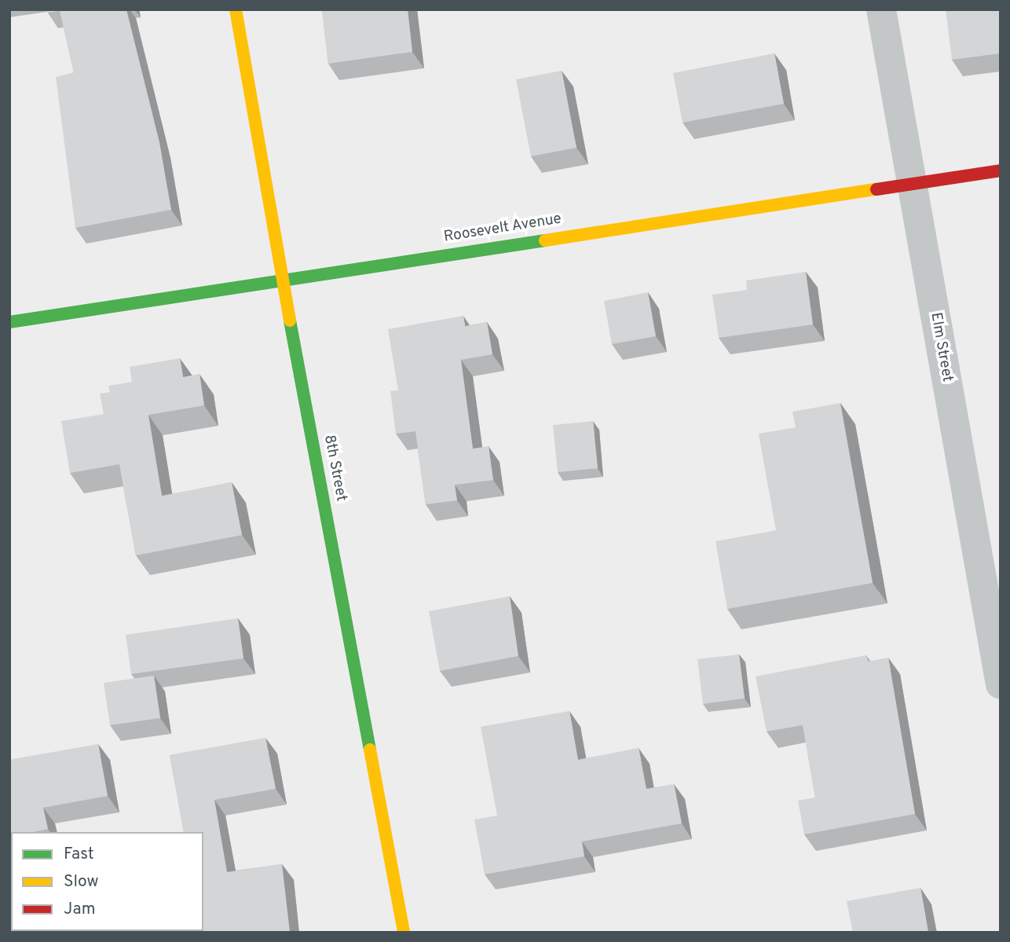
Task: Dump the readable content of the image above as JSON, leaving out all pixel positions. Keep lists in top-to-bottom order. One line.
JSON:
{"streets":{"street":["Roosevelt Avenue","Elm Street","8th Street"]},"crossings":[["Roosevelt Avenue","Elm Street"],["Roosevelt Avenue","8th Street"]],"legend":["Fast","Slow","Jam"]}
